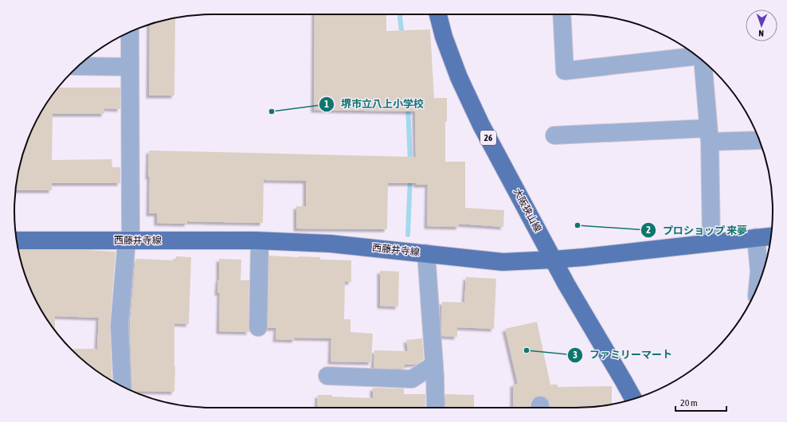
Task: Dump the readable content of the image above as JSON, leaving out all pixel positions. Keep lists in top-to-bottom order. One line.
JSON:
{"streets":{"main road":["26","大阪狭山線","西藤井寺線"]},"crossings":[["大阪狭山線","西藤井寺線"]],"places":["堺市立八上小学校","プロショップ 来夢","ファミリーマート"],"scale_bar":"20 m","north":"bottom"}
